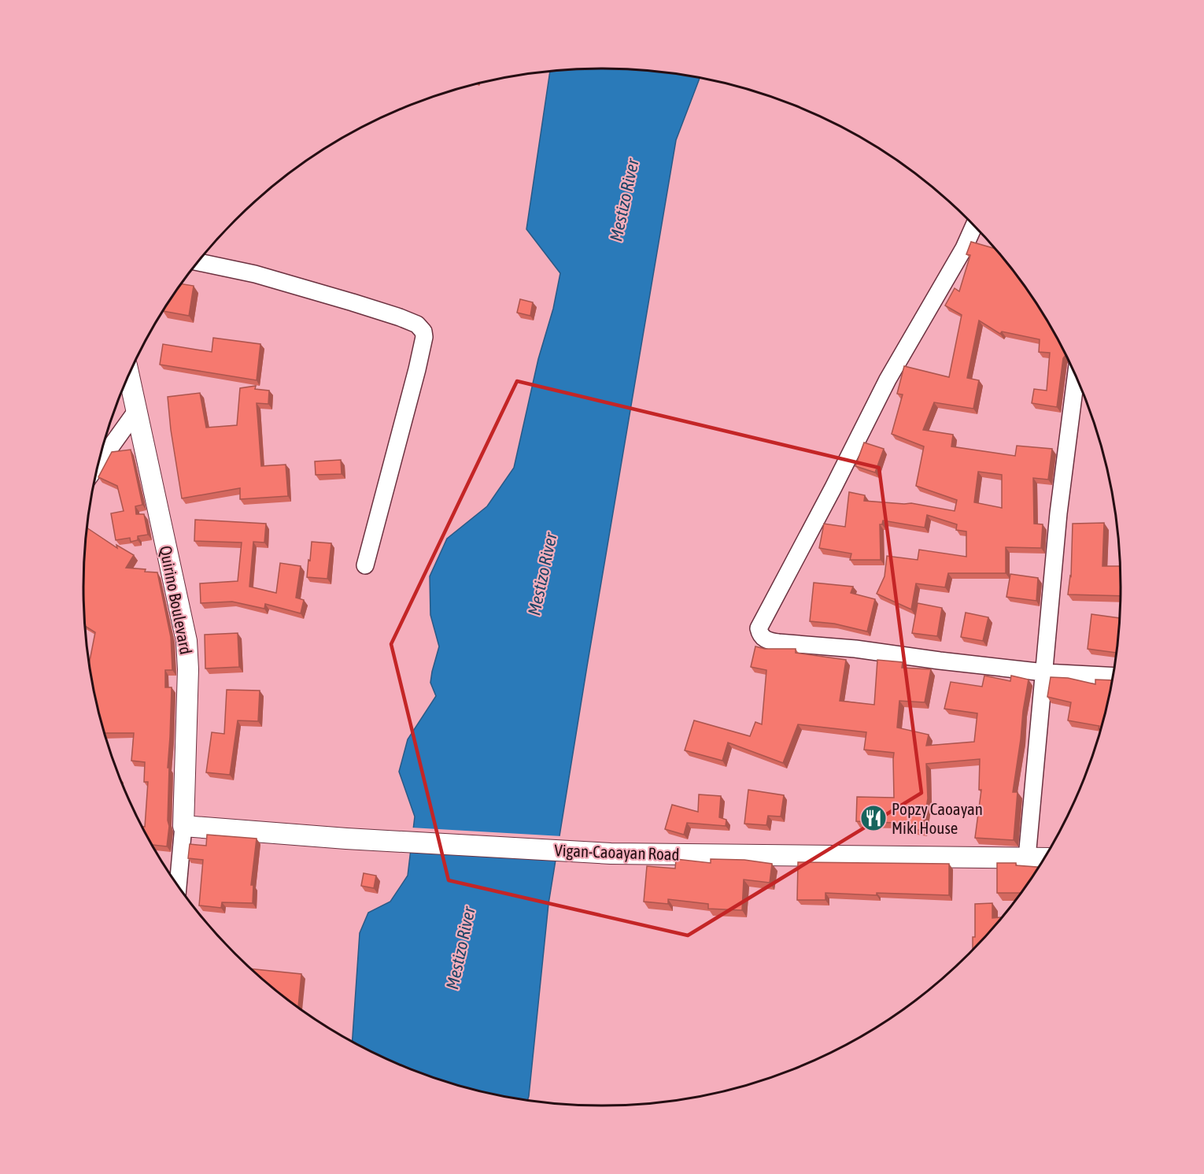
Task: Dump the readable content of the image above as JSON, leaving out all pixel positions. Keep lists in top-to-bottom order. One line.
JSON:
{"streets":{"main road":["Quirino Boulevard","Vigan-Caoayan Road"]},"crossings":[["Quirino Boulevard","Vigan-Caoayan Road"]],"water":["Mestizo River"],"places":{"restaurant":["Popzy Caoayan Miki House"]}}
